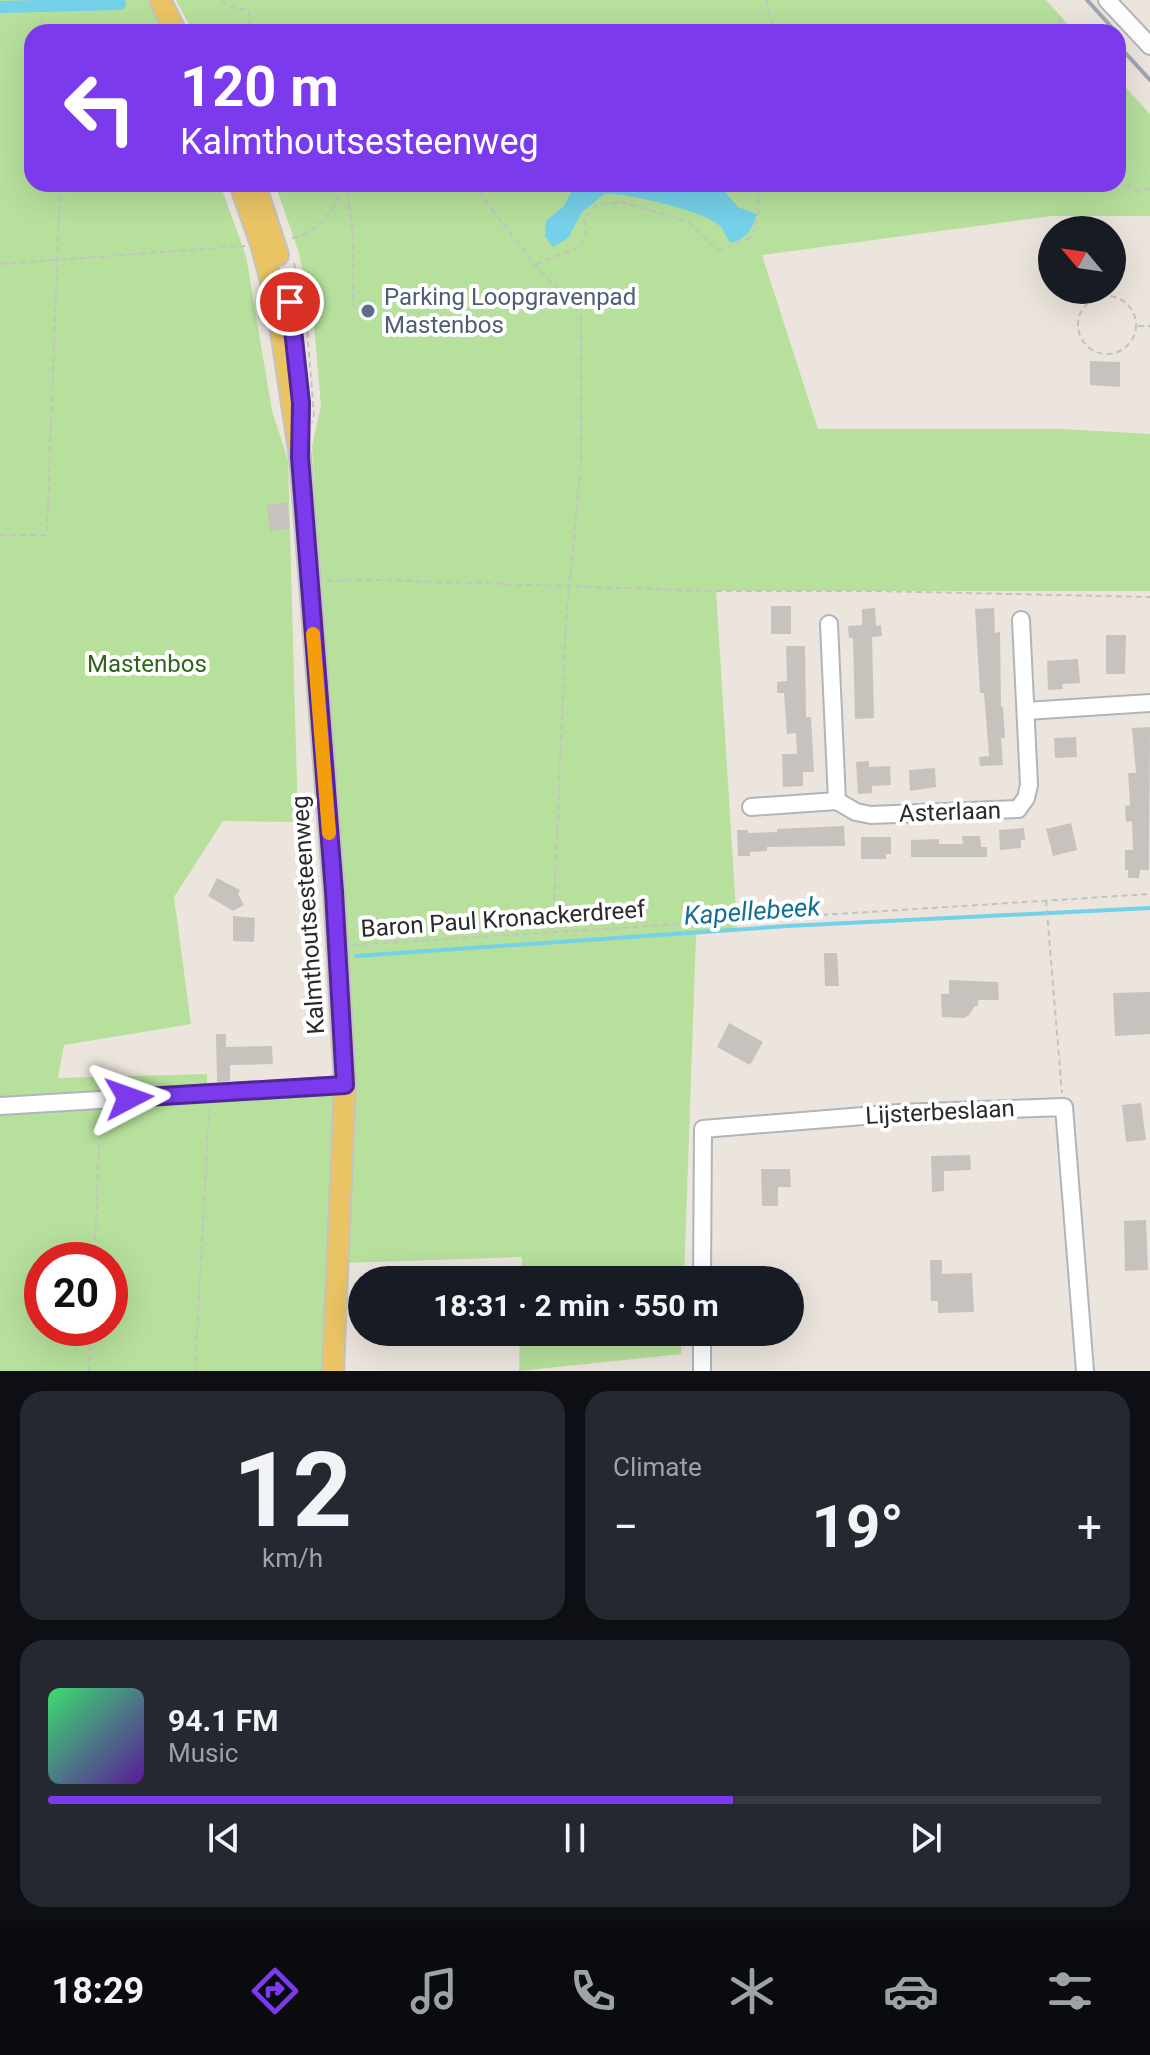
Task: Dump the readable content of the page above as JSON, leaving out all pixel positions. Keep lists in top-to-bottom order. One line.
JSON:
{"streets":{"main road":["Kalmthoutsesteenweg"],"street":["Asterlaan","Lijsterbeslaan"],"path":["Baron Paul Kronackerdreef"]},"crossings":[["Kalmthoutsesteenweg","Baron Paul Kronackerdreef"]],"water":["Kapellebeek"],"parks":["Mastenbos"],"places":["Parking Loopgravenpad Mastenbos"],"north":"top left","page":{"turn":["120 m","Kalmthoutsesteenweg"],"limit":"20","trip":"18:31 · 2 min · 550 m","tile":[["12","km/h"],"Climate"],"heat":["−","19°","+"],"song":["94.1 FM","Music"],"tabs":"18:29"}}
